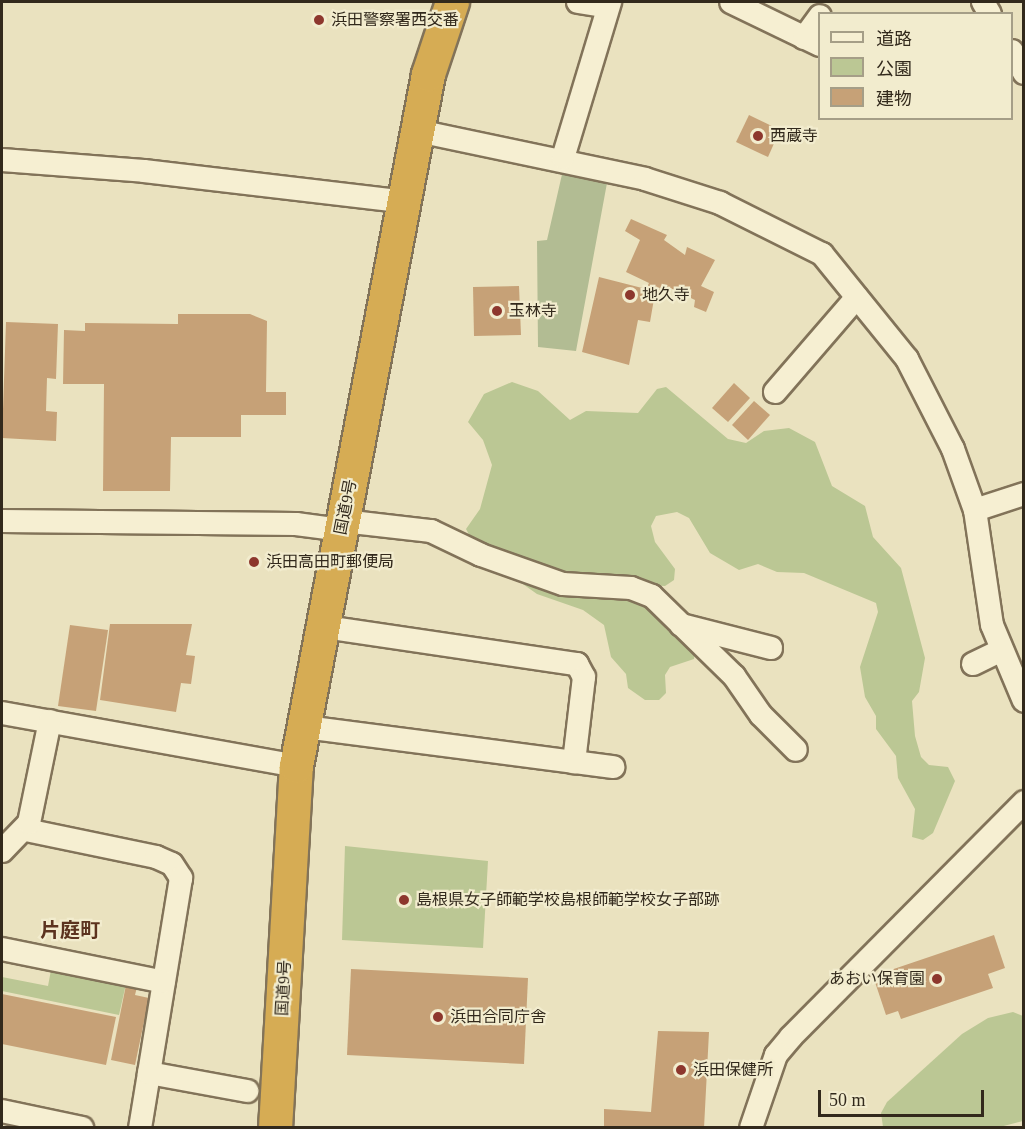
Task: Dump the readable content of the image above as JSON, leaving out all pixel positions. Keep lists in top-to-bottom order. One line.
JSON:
{"streets":{"highway":["国道9号"]},"districts":["片庭町"],"places":["浜田警察署西交番","西蔵寺","地久寺","玉林寺","浜田高田町郵便局","島根県女子師範学校島根師範学校女子部跡","あおい保育園","浜田合同庁舎","浜田保健所"],"legend":["道路","公園","建物"],"scale_bar":"50 m"}
